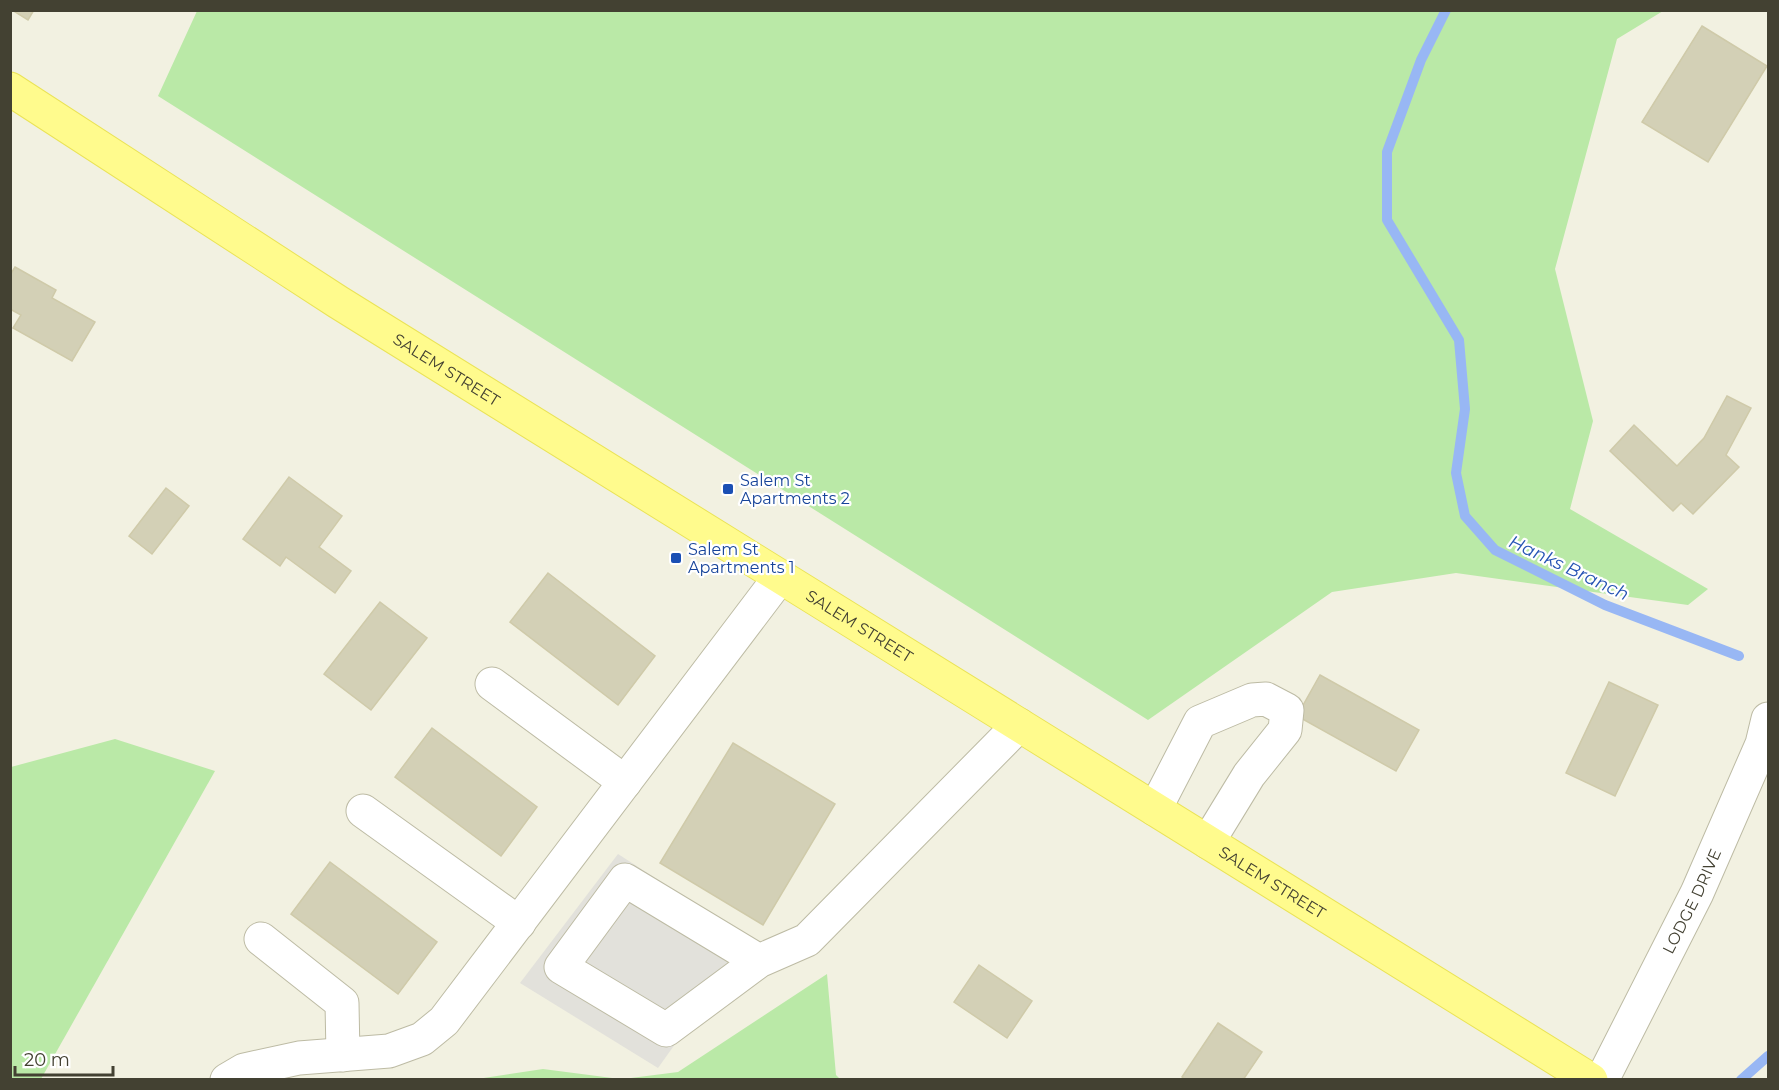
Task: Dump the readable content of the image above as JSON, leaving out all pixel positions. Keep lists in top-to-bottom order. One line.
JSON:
{"streets":{"main road":["SALEM STREET"],"street":["LODGE DRIVE"]},"water":["Hanks Branch"],"places":{"transit":["Salem St Apartments 2","Salem St Apartments 1"]},"scale_bar":"20 m"}
